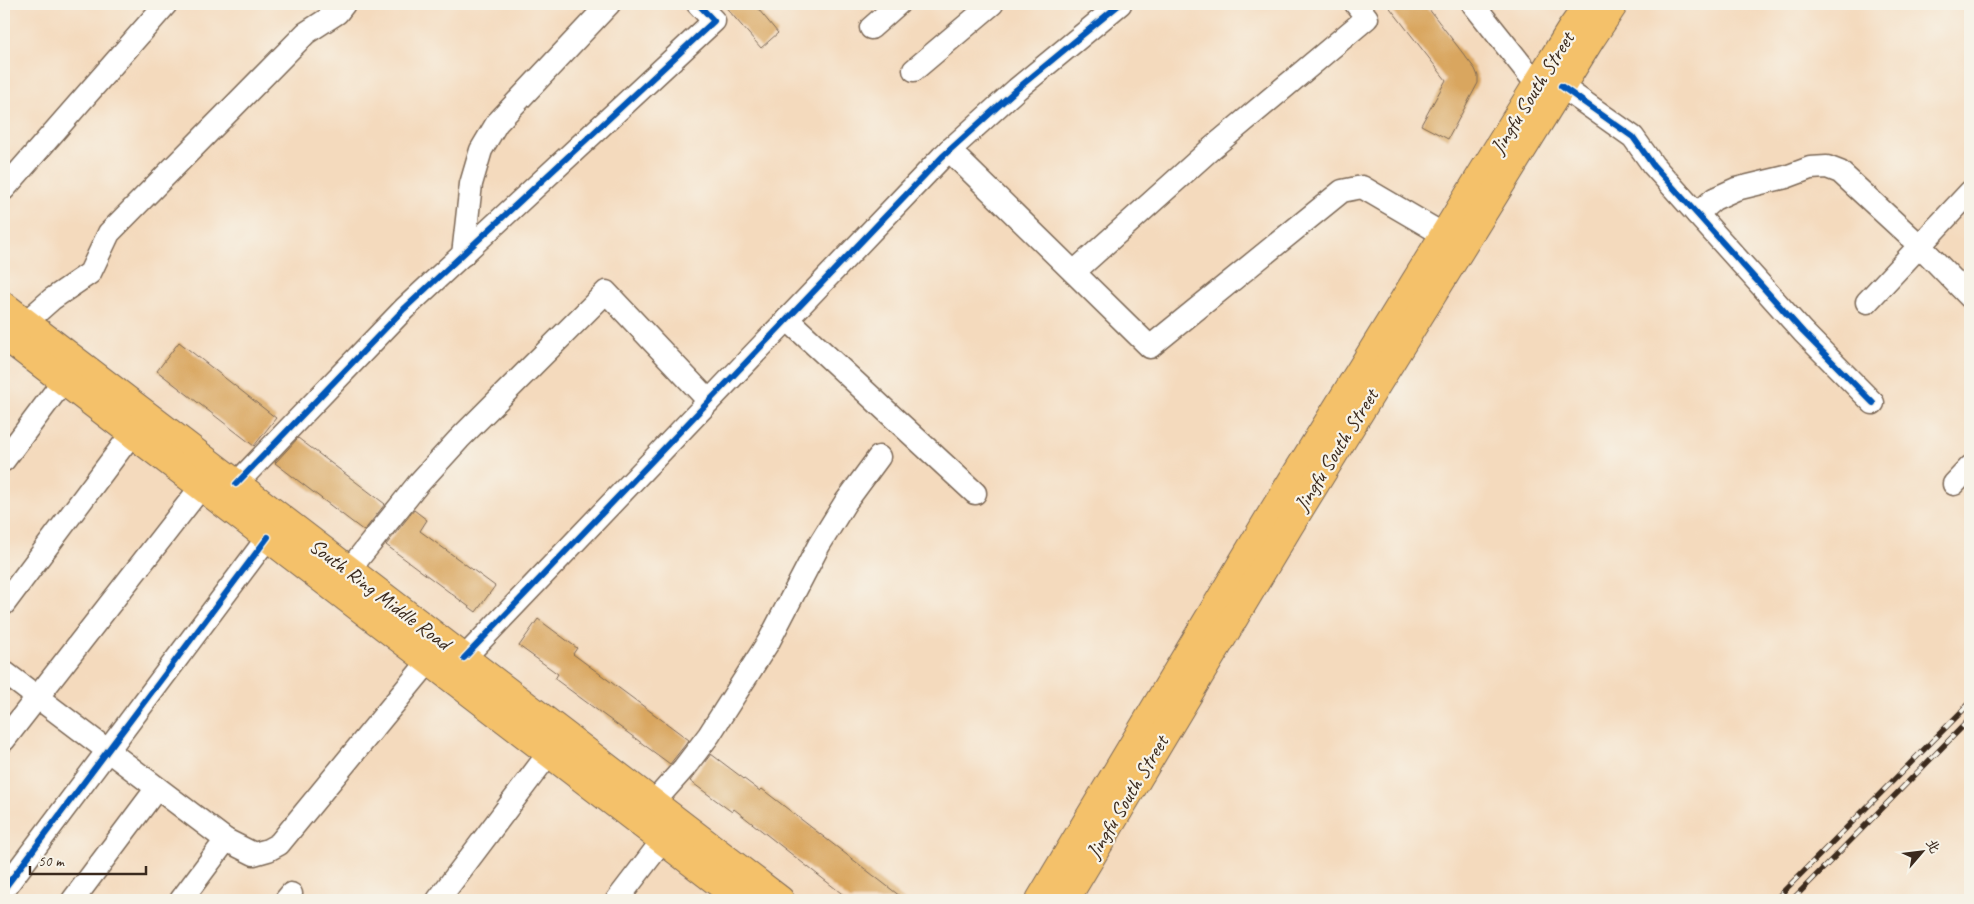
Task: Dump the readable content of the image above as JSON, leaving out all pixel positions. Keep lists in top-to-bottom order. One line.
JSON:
{"streets":{"highway":["Jingfu South Street","South Ring Middle Road"]},"scale_bar":"50 m","north":"top right"}
